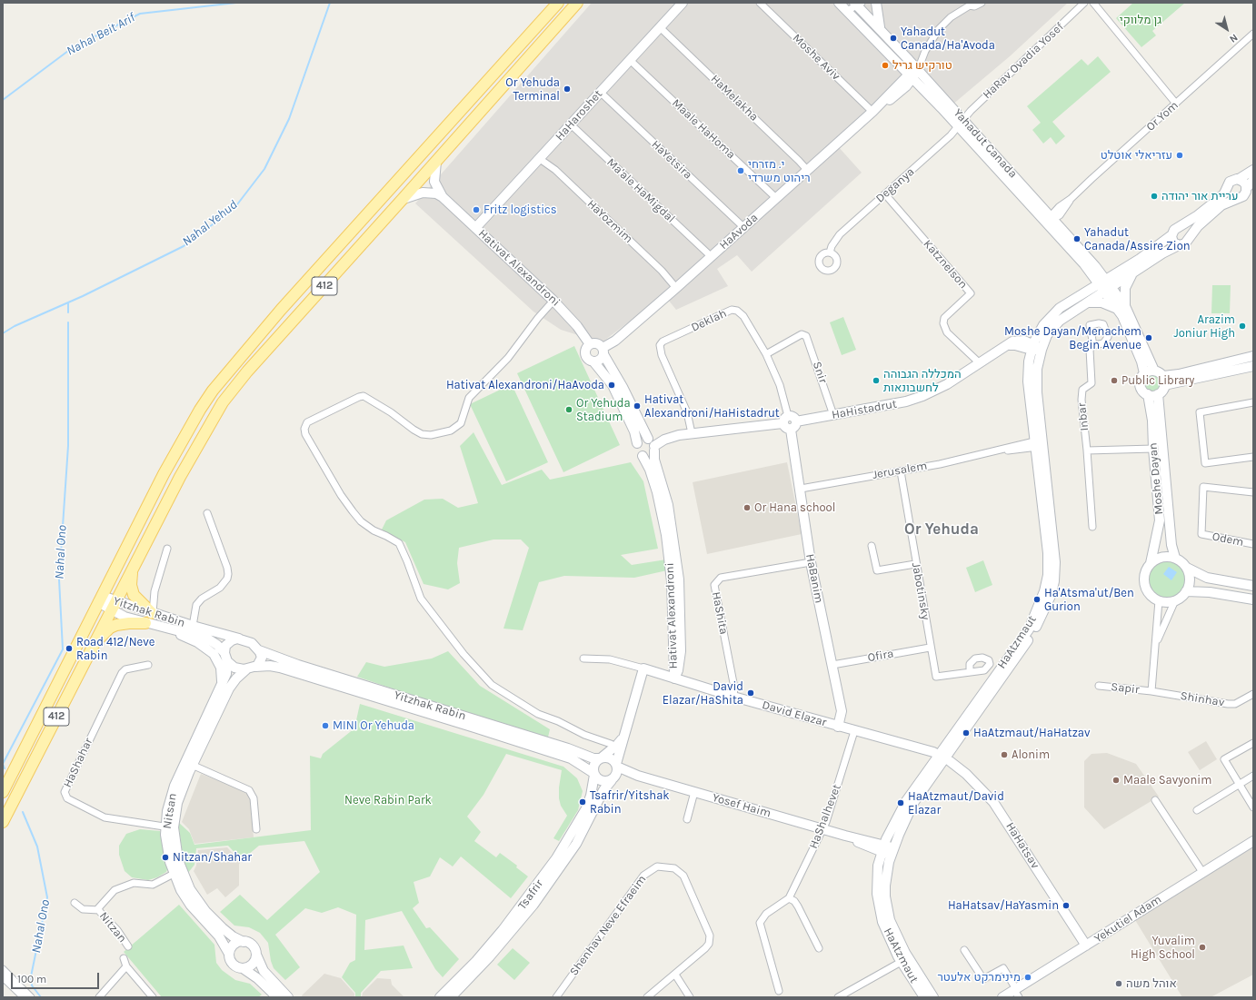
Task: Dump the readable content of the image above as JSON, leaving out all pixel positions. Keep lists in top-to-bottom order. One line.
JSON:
{"streets":{"main road":["412"],"street":["Moshe Aviv","HaRav Ovadia Yosef","HaMelakha","HaHaroshet","Or Yom","Maale HaHoma","Yahadut Canada","HaYetsira","Deganya","Ma'ale HaMigdal","HaYozmim","HaAvoda","Katznelson","Hativat Alexandroni","Deklah","Snir","HaHistadrut","Inbar","Jerusalem","Moshe Dayan","Odem","HaBanim","Jabotinsky","Yitzhak Rabin","HaShita","HaAtzmaut","Ofira","Sapir","Shinhav","David Elazar","HaShahar","Yosef Haim","Nitsan","HaShalhevet","HaHatsav","Tsafrir","Yekutiel Adam","Shenhav Neve Efraeim","Nitzan"]},"crossings":[["Moshe Aviv","HaAvoda"],["HaRav Ovadia Yosef","Yahadut Canada"],["HaRav Ovadia Yosef","Deganya"],["HaMelakha","HaHaroshet"],["HaMelakha","HaAvoda"],["HaHaroshet","Maale HaHoma"],["HaHaroshet","HaYetsira"],["HaHaroshet","Ma'ale HaMigdal"],["HaHaroshet","HaYozmim"],["HaHaroshet","Hativat Alexandroni"],["Or Yom","Yahadut Canada"],["Maale HaHoma","HaAvoda"],["Yahadut Canada","Deganya"],["Yahadut Canada","HaAvoda"],["Yahadut Canada","HaAtzmaut"],["HaYetsira","HaAvoda"],["Deganya","Katznelson"],["Ma'ale HaMigdal","HaAvoda"],["HaYozmim","HaAvoda"],["HaAvoda","Hativat Alexandroni"],["Katznelson","HaHistadrut"],["Hativat Alexandroni","412"],["Hativat Alexandroni","David Elazar"],["412","Yitzhak Rabin"],["Deklah","Snir"],["Deklah","HaHistadrut"],["Deklah","HaBanim"],["Snir","HaHistadrut"],["HaHistadrut","HaBanim"],["HaHistadrut","HaAtzmaut"],["Jerusalem","HaBanim"],["Jerusalem","Jabotinsky"],["Jerusalem","HaAtzmaut"],["HaBanim","HaShita"],["HaBanim","Ofira"],["HaBanim","David Elazar"],["Jabotinsky","Ofira"],["Yitzhak Rabin","Yosef Haim"],["Yitzhak Rabin","Nitsan"],["Yitzhak Rabin","Tsafrir"],["HaShita","David Elazar"],["HaAtzmaut","David Elazar"],["HaAtzmaut","Yosef Haim"],["HaAtzmaut","HaHatsav"],["Sapir","Shinhav"],["David Elazar","HaShalhevet"],["David Elazar","HaHatsav"],["HaShahar","Nitsan"],["Yosef Haim","HaShalhevet"],["Yosef Haim","Tsafrir"],["Nitsan","Nitzan"],["HaHatsav","Yekutiel Adam"]],"districts":["Or Yehuda"],"water":["Nahal Beit Arif","Nahal Yehud","Nahal Ono"],"parks":["גן מלווקי","Neve Rabin Park"],"places":["Yahadut Canada/Ha'Avoda","טורקיש גריל","Or Yehuda Terminal","עזריאלי אוטלט","י. מזרחי ריהוט משרדי","עריית אור יהודה","Fritz logistics","Yahadut Canada/Assire Zion","Arazim Joniur High","Moshe Dayan/Menachem Begin Avenue","המכללה הגבוהה לחשבונאות","Public Library","Hativat Alexandroni/HaAvoda","Hativat Alexandroni/HaHistadrut","Or Yehuda Stadium","Or Hana school","Ha'Atsma'ut/Ben Gurion","Road 412/Neve Rabin","David Elazar/HaShita","MINI Or Yehuda","HaAtzmaut/HaHatzav","Alonim","Maale Savyonim","Tsafrir/Yitshak Rabin","HaAtzmaut/David Elazar","Nitzan/Shahar","HaHatsav/HaYasmin","Yuvalim High School","מינימרקט אלעטר","אוהל משה"],"scale_bar":"100 m","north":"bottom right"}
